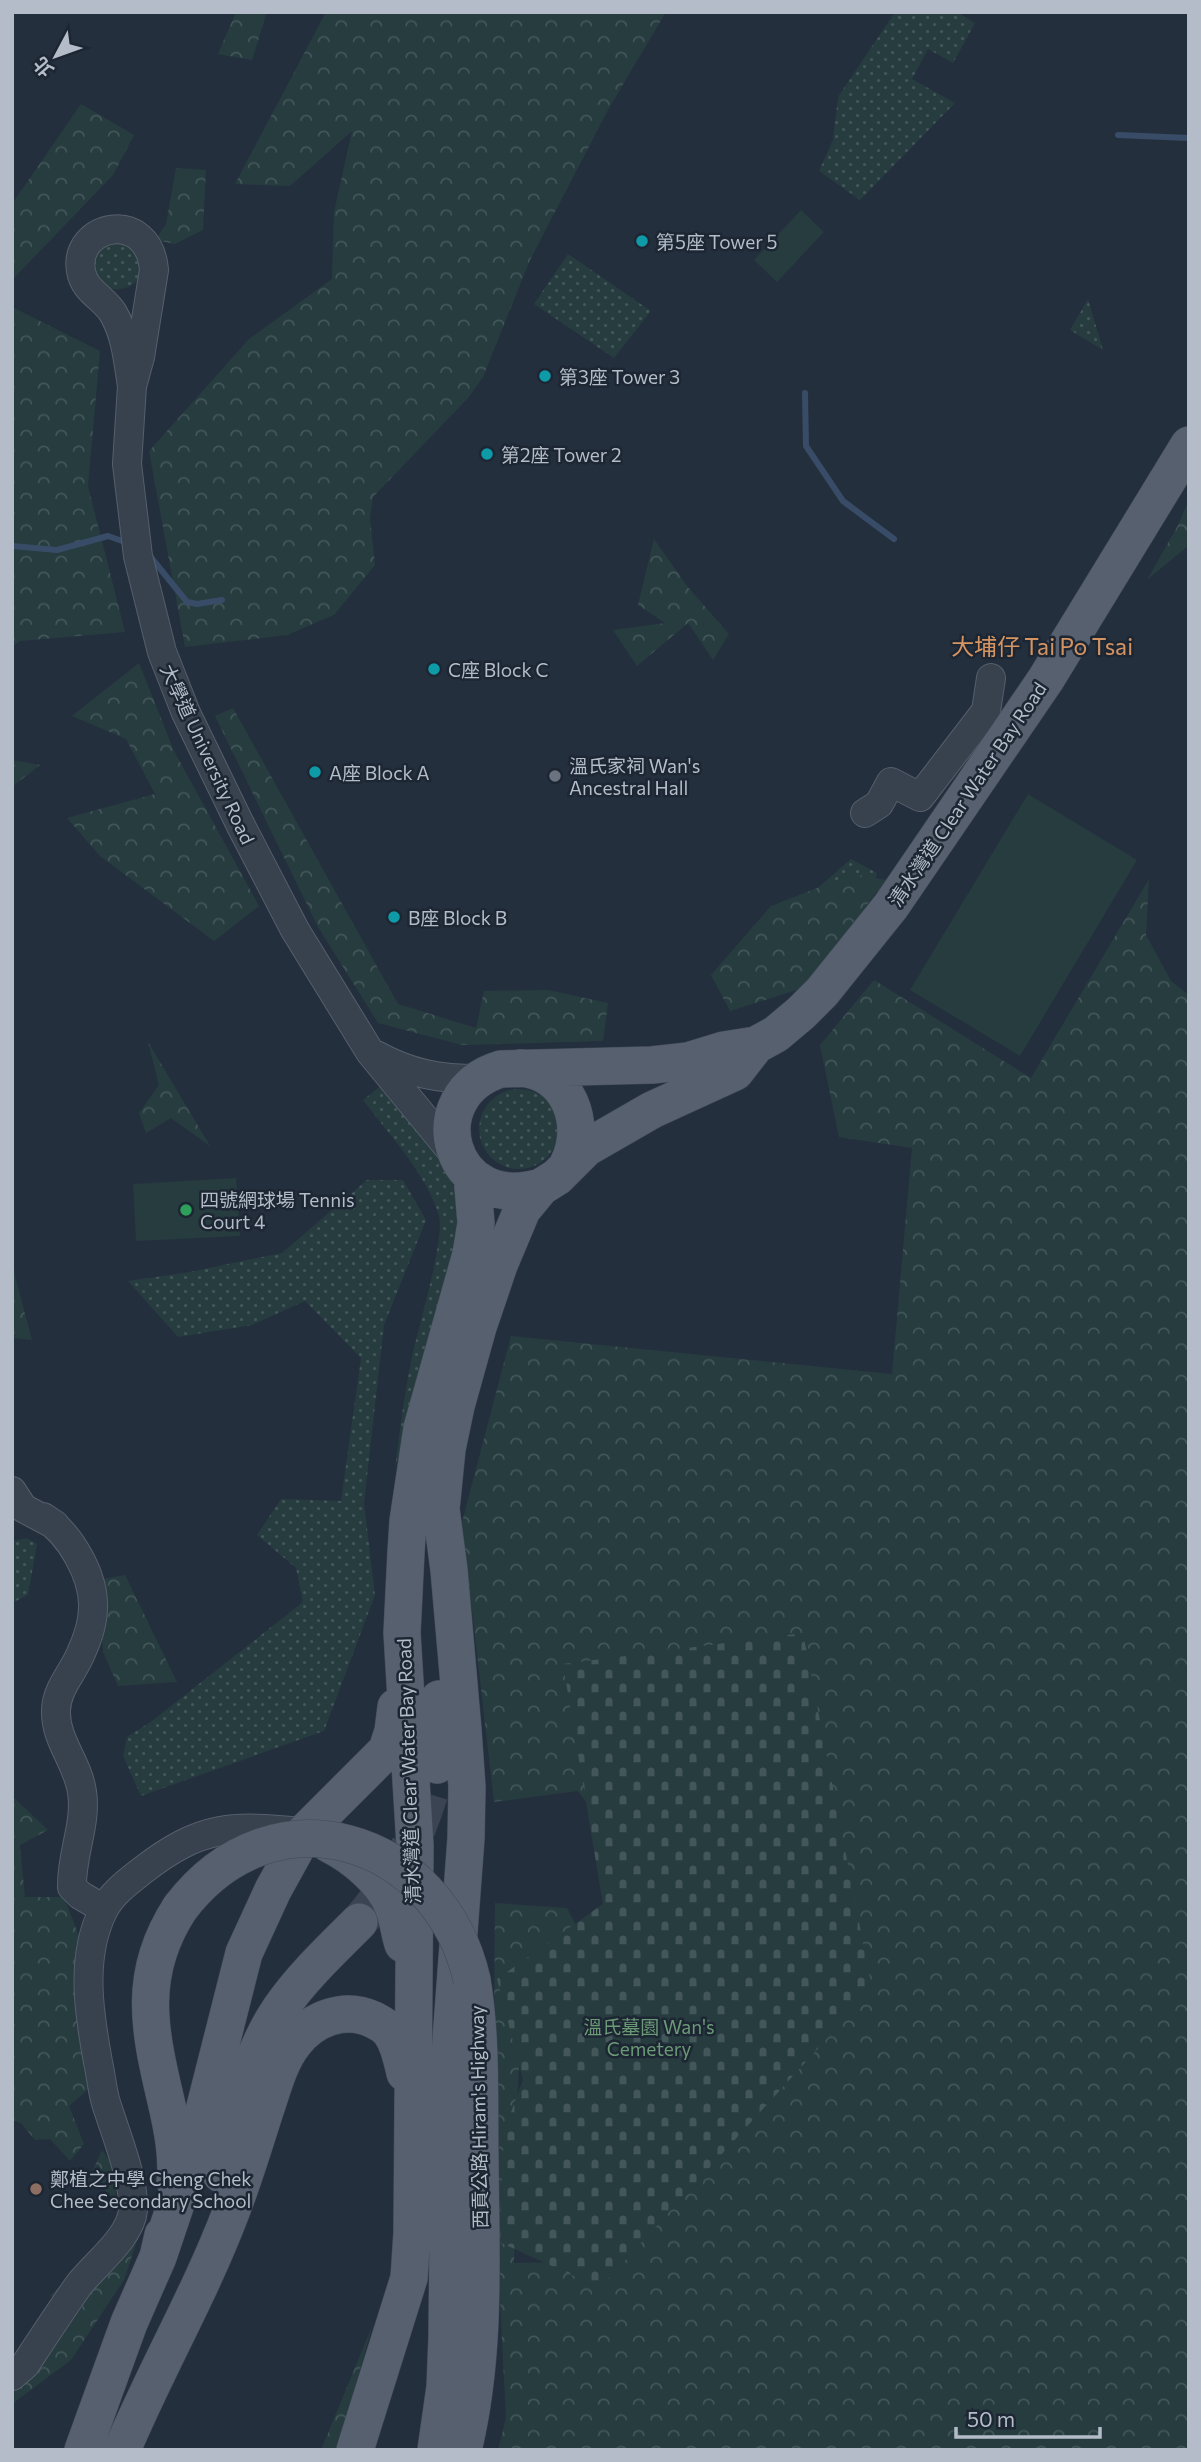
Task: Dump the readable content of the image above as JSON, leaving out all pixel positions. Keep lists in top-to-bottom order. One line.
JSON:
{"streets":{"main road":["清水灣道 Clear Water Bay Road","西貢公路 Hiram's Highway"],"street":["大學道 University Road"]},"crossings":[["大學道 University Road","清水灣道 Clear Water Bay Road"]],"districts":["大埔仔 Tai Po Tsai"],"parks":["溫氏墓園 Wan's Cemetery"],"places":["第5座 Tower 5","第3座 Tower 3","第2座 Tower 2","C座 Block C","A座 Block A","溫氏家祠 Wan's Ancestral Hall","B座 Block B","四號網球場 Tennis Court 4","鄭植之中學 Cheng Chek Chee Secondary School"],"scale_bar":"50 m","north":"bottom left"}
